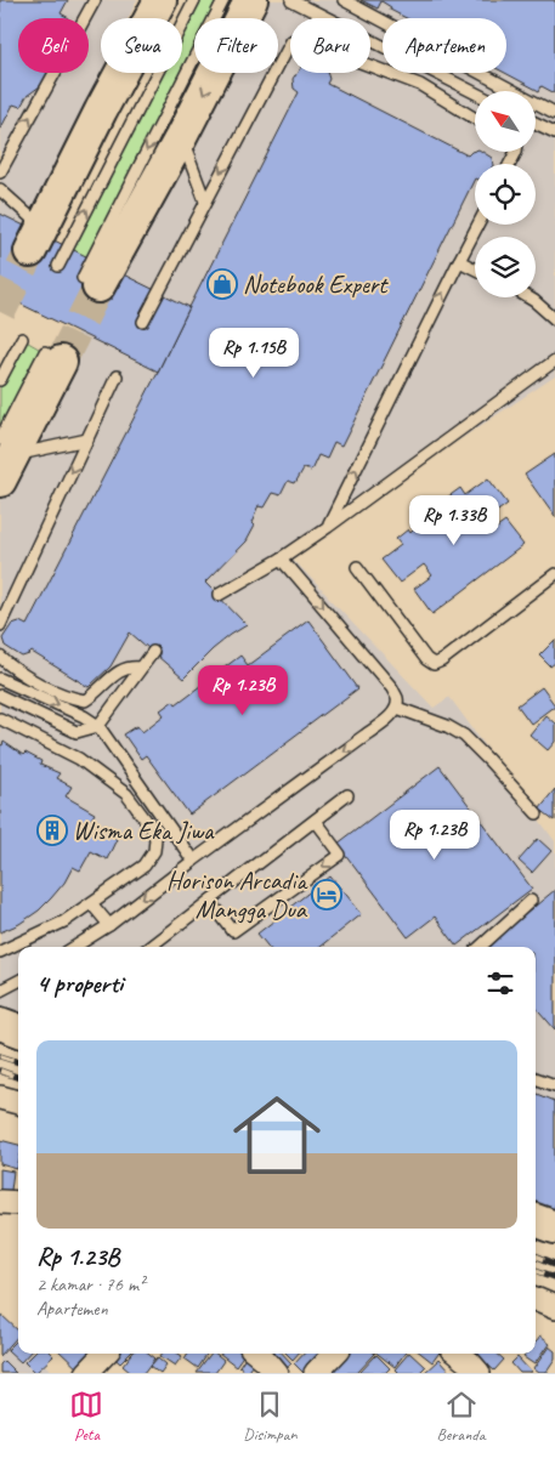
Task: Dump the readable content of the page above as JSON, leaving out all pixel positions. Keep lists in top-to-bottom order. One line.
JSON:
{"places":{"shop":["Notebook Expert"],"building":["Wisma Eka Jiwa"],"hotel":["Horison Arcadia Mangga Dua"]},"north":"top left","page":{"chip":["Beli","Sewa","Filter","Baru","Apartemen"],"price":["Rp 1.15B","Rp 1.33B","Rp 1.23B","Rp 1.23B"],"heading":"4 properti","list":[{"name":"Rp 1.23B","note":"2 kamar · 76 m² · Apartemen"}],"tabs":["Peta","Disimpan","Beranda"]}}
